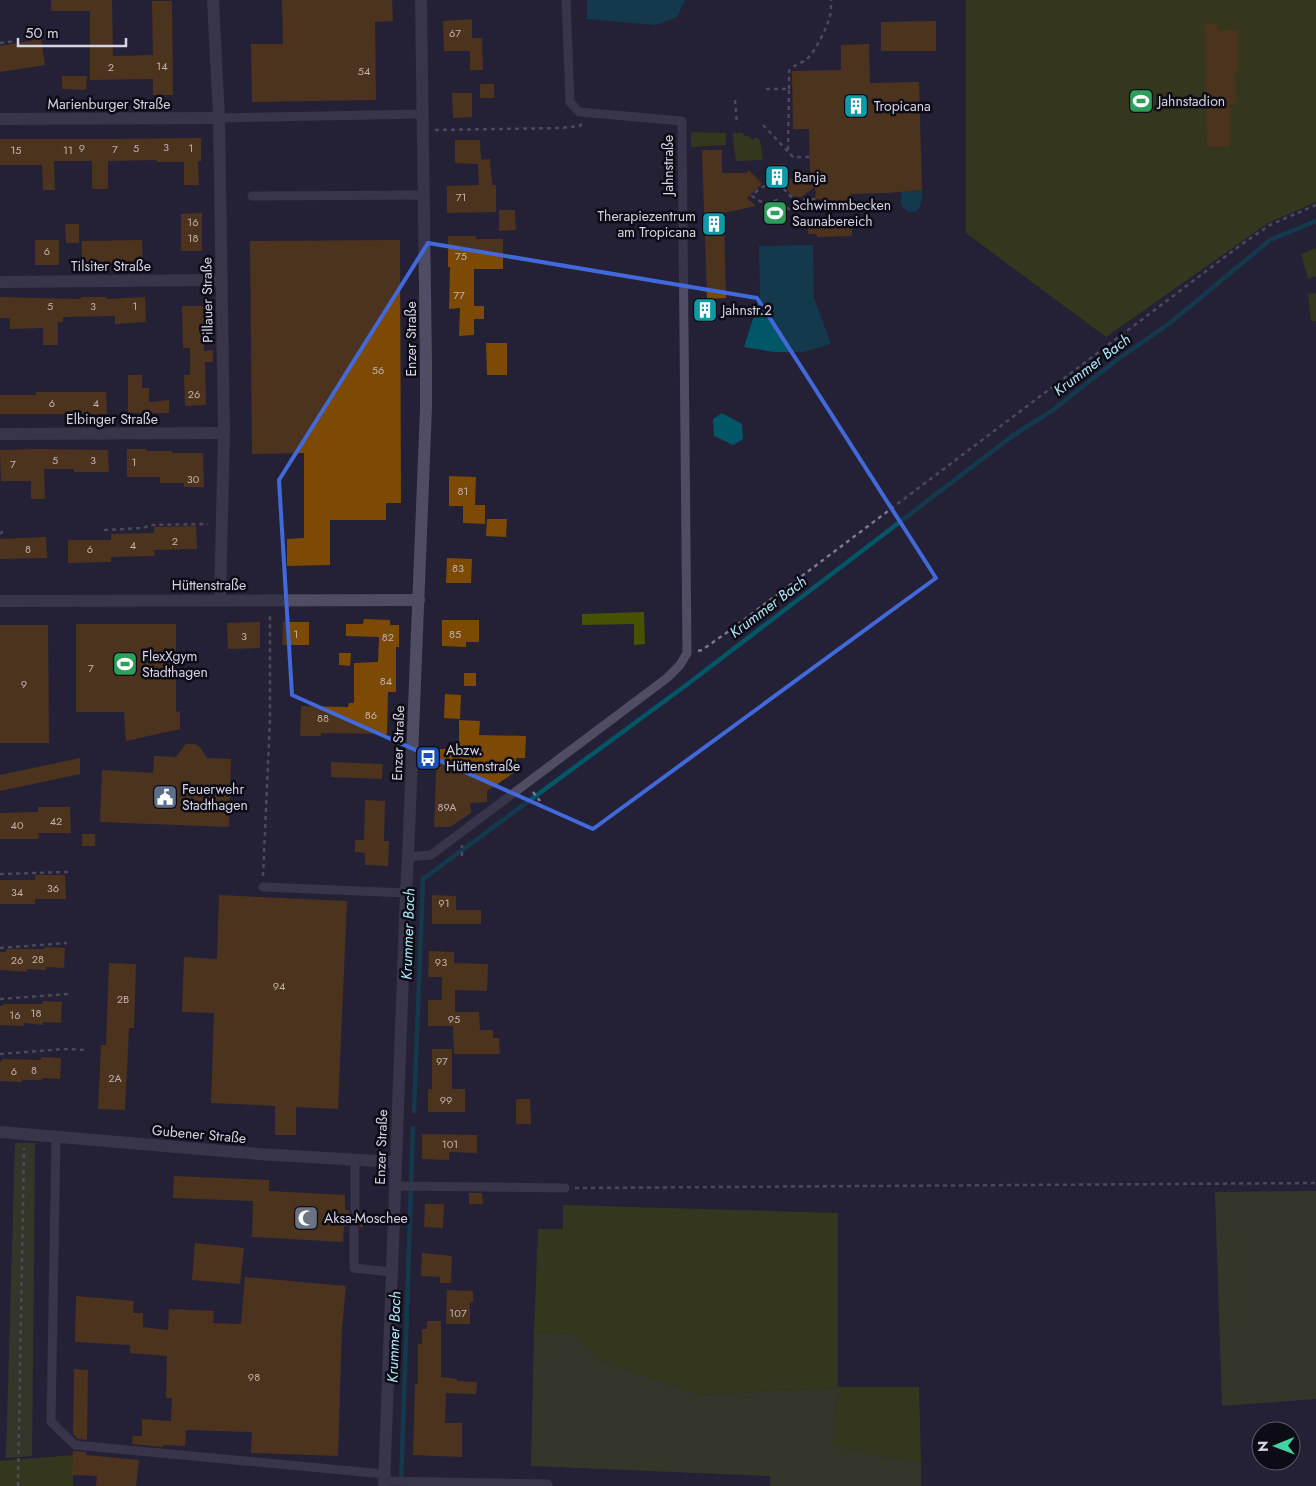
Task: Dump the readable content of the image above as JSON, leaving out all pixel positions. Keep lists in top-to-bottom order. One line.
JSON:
{"streets":{"street":["Marienburger Straße","Tilsiter Straße","Pillauer Straße","Enzer Straße","Elbinger Straße","Hüttenstraße","Gubener Straße"],"lane":["Jahnstraße"]},"crossings":[["Marienburger Straße","Pillauer Straße"],["Tilsiter Straße","Pillauer Straße"],["Pillauer Straße","Elbinger Straße"],["Pillauer Straße","Hüttenstraße"],["Enzer Straße","Hüttenstraße"],["Enzer Straße","Gubener Straße"]],"water":["Krummer Bach"],"places":{"sports":["Jahnstadion","Schwimmbecken Saunabereich","FlexXgym Stadthagen"],"building":["Tropicana","Banja","Therapiezentrum am Tropicana","Jahnstr.2"],"bus stop":["Abzw. Hüttenstraße"],"public building":["Feuerwehr Stadthagen"],"mosque":["Aksa-Moschee"]},"house_numbers":["67","14","2","54","3","9","5","1","7","15","11","71","16","18","6","75","77","5","3","1","56","26","6","4","5","3","1","7","30","81","2","4","8","6","83","1","85","3","82","7","84","9","86","88","89A","42","40","36","34","91","28","26","93","94","2B","18","16","95","97","8","6","2A","99","101","107","98"],"scale_bar":"50 m","north":"left"}
